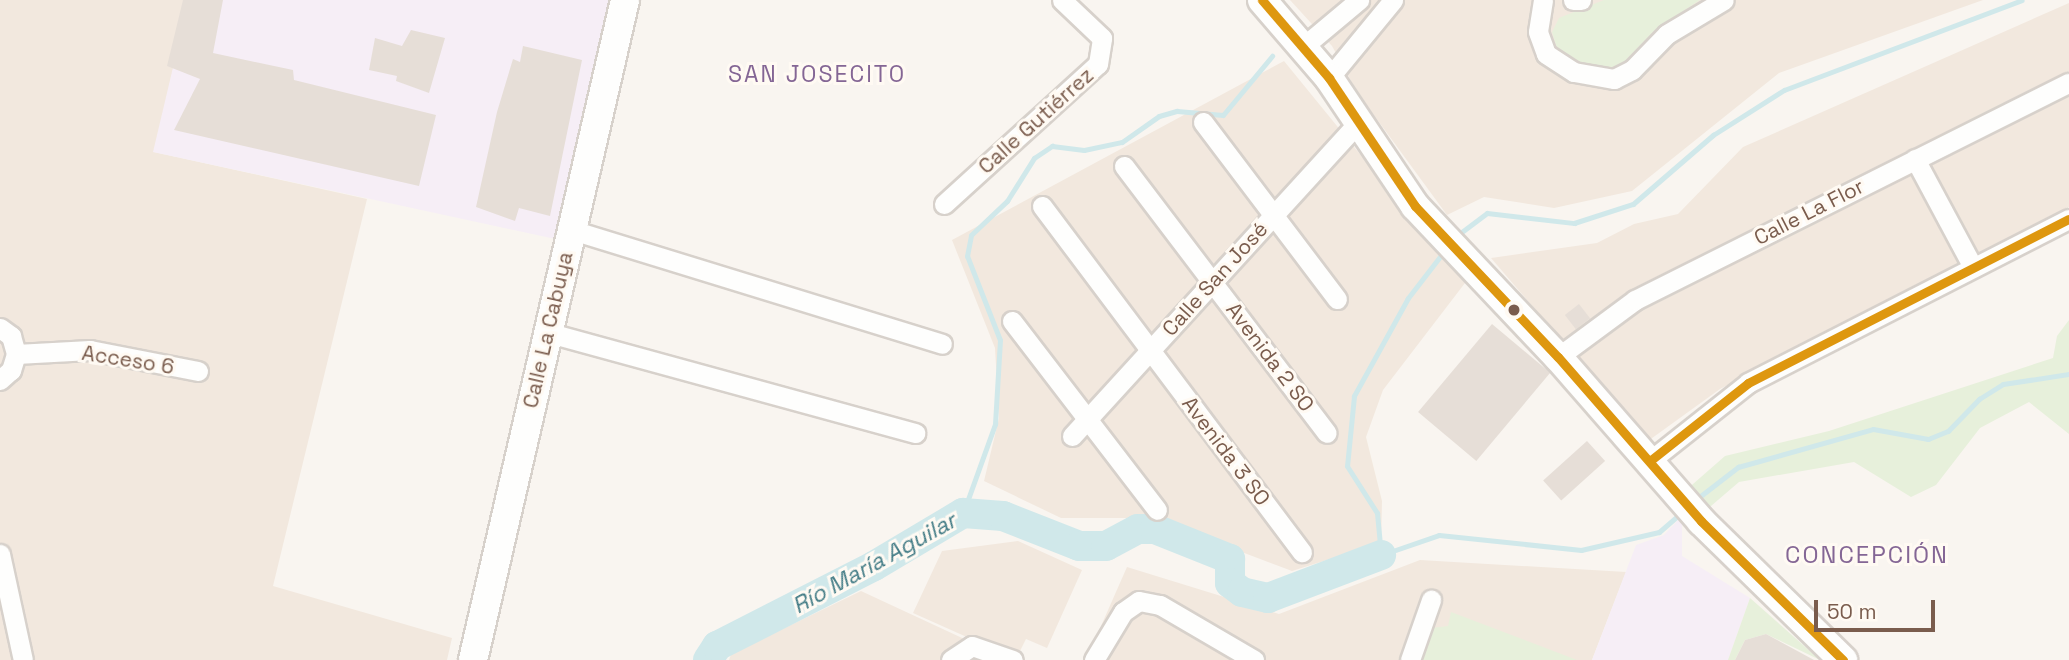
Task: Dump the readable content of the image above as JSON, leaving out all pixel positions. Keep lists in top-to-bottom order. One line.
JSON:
{"streets":{"main road":["Calle La Cabuya"],"street":["Calle Gutiérrez","Calle La Flor","Calle San José","Avenida 2 SO","Acceso 6","Avenida 3 SO"]},"crossings":[["Calle San José","Avenida 2 SO"],["Calle San José","Avenida 3 SO"]],"districts":["SAN JOSECITO","CONCEPCIÓN"],"water":["Río María Aguilar"],"scale_bar":"50 m"}
